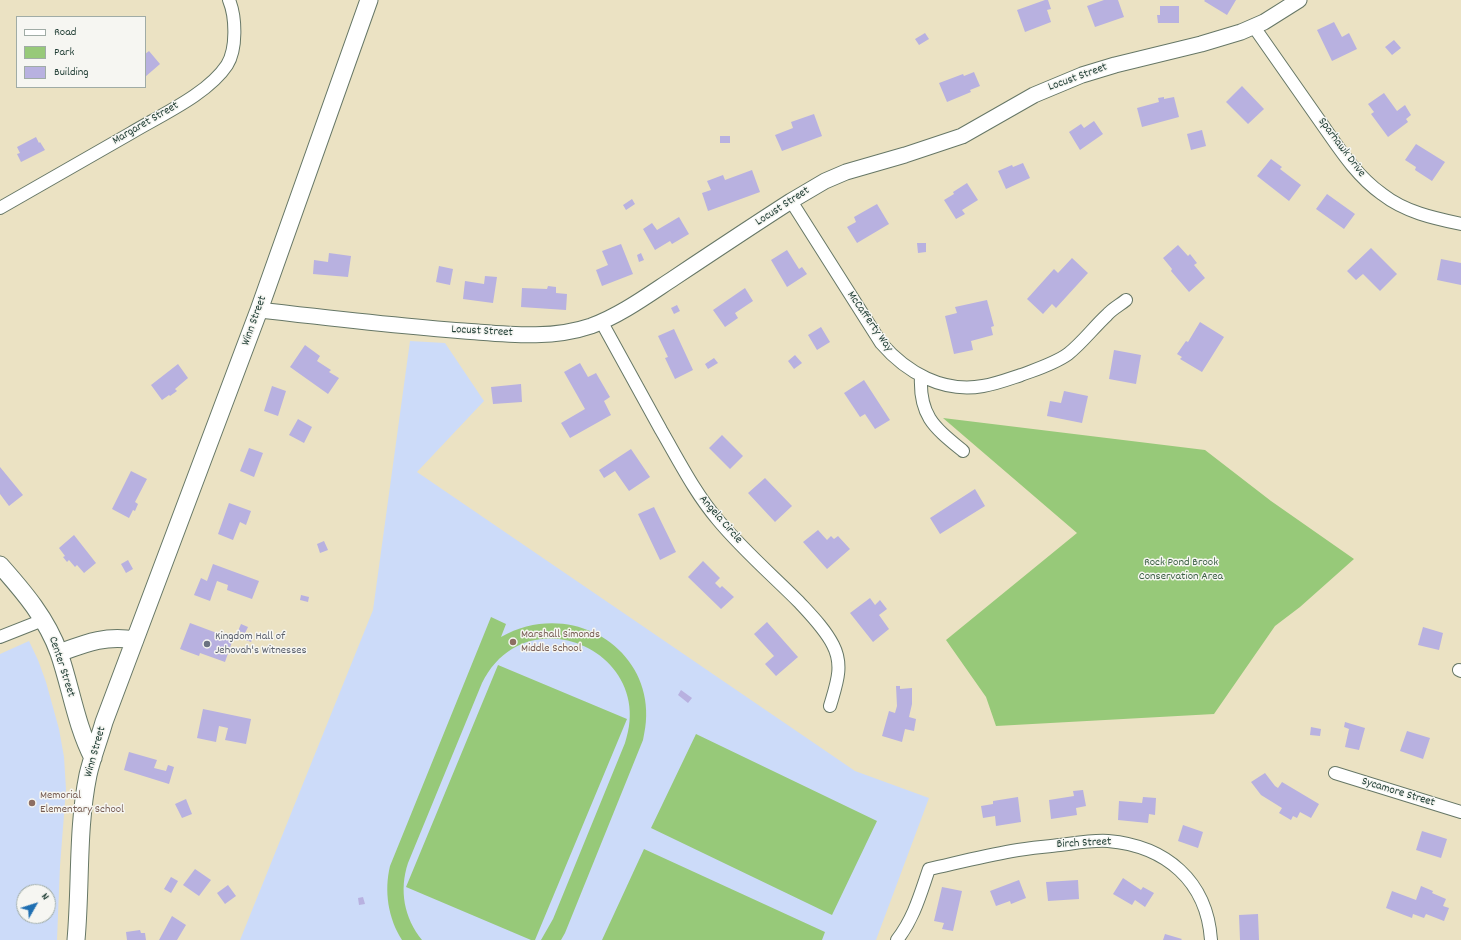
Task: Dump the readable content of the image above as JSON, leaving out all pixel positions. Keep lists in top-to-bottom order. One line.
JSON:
{"streets":{"main road":["Winn Street","Center Street"],"street":["Locust Street","Margaret Street","Sparhawk Drive","McCafferty Way","Angela Circle","Sycamore Street","Birch Street"]},"crossings":[["Locust Street","Sparhawk Drive"],["Locust Street","Winn Street"],["Locust Street","McCafferty Way"],["Locust Street","Angela Circle"],["Winn Street","Center Street"]],"parks":["Rock Pond Brook Conservation Area"],"places":["Marshall Simonds Middle School","Kingdom Hall of Jehovah's Witnesses","Memorial Elementary School"],"legend":["Road","Park","Building"],"north":"top right"}
